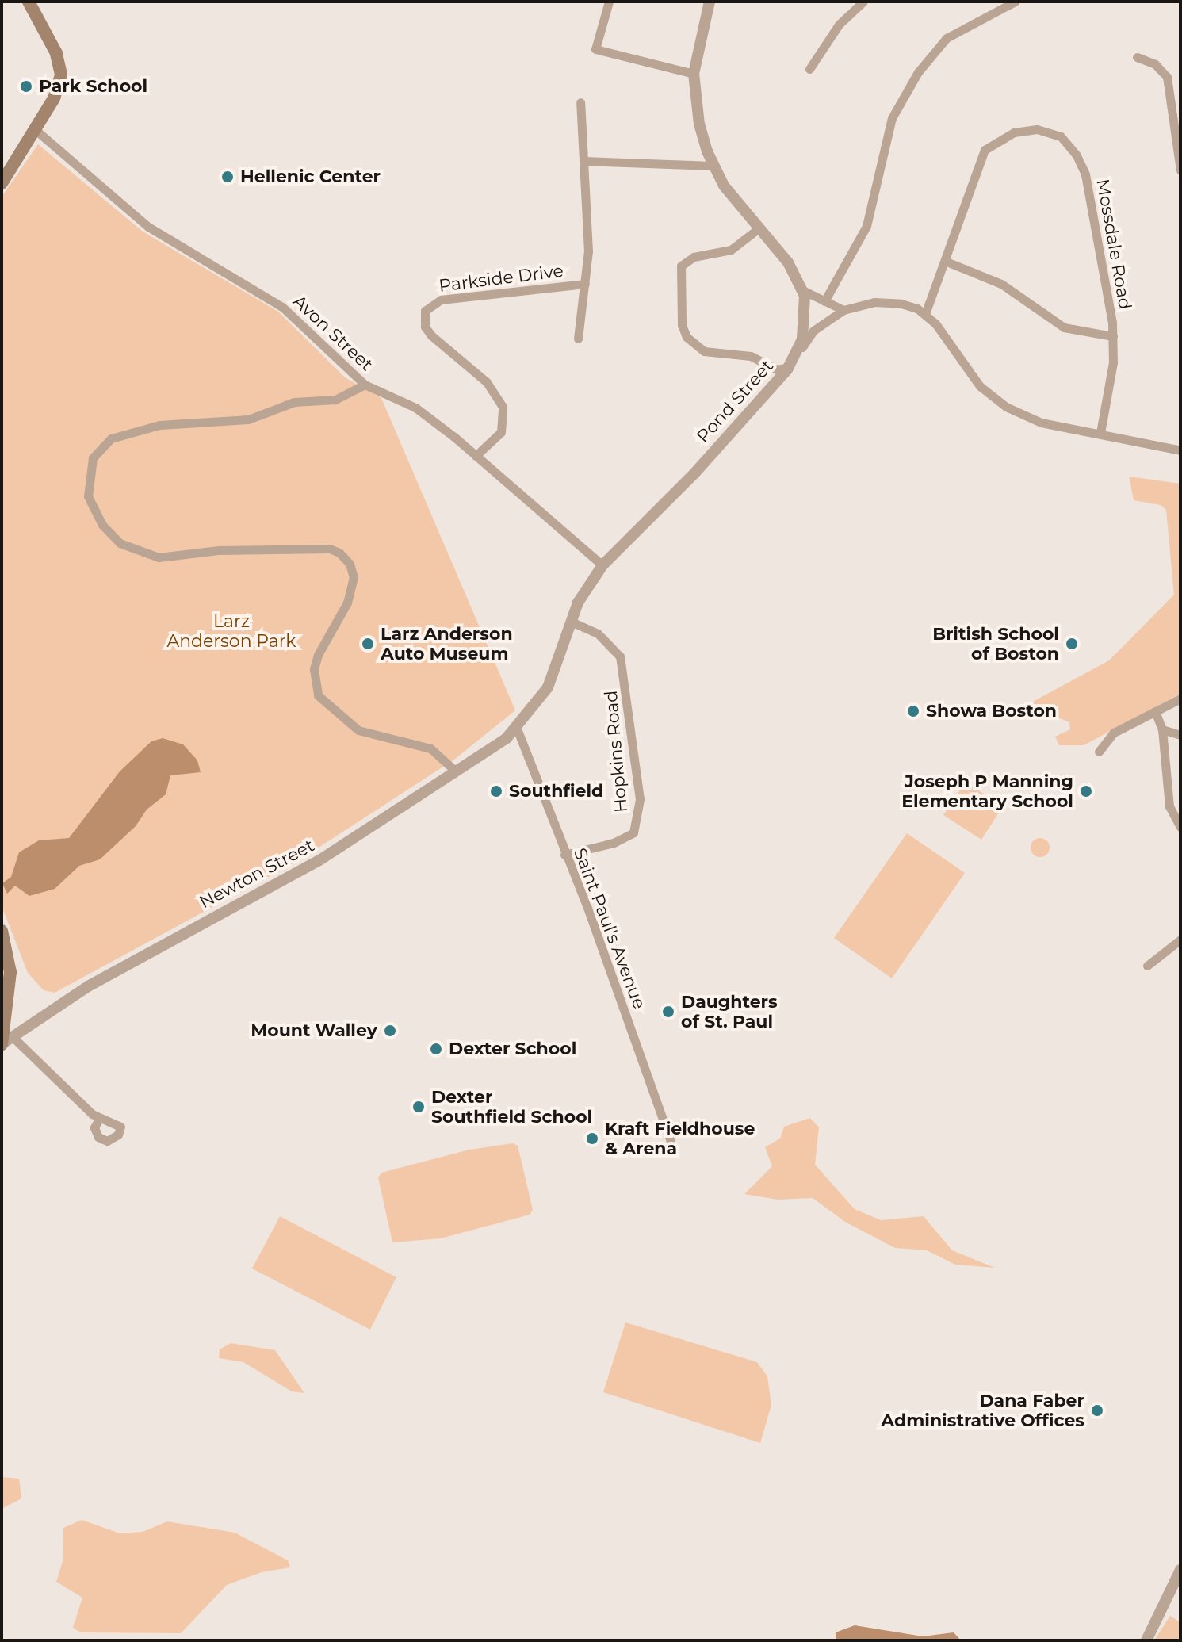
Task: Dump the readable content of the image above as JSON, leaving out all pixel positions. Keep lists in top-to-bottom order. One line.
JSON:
{"streets":{"street":["Mossdale Road","Parkside Drive","Avon Street","Pond Street","Hopkins Road","Newton Street","Saint Paul's Avenue"]},"crossings":[["Parkside Drive","Avon Street"],["Avon Street","Pond Street"],["Pond Street","Hopkins Road"],["Pond Street","Newton Street"],["Pond Street","Saint Paul's Avenue"],["Hopkins Road","Saint Paul's Avenue"],["Newton Street","Saint Paul's Avenue"]],"parks":["Larz Anderson Park"],"places":["Park School","Hellenic Center","Larz Anderson Auto Museum","British School of Boston","Showa Boston","Southfield","Joseph P Manning Elementary School","Daughters of St. Paul","Mount Walley","Dexter School","Dexter Southfield School","Kraft Fieldhouse & Arena","Dana Faber Administrative Offices"]}
